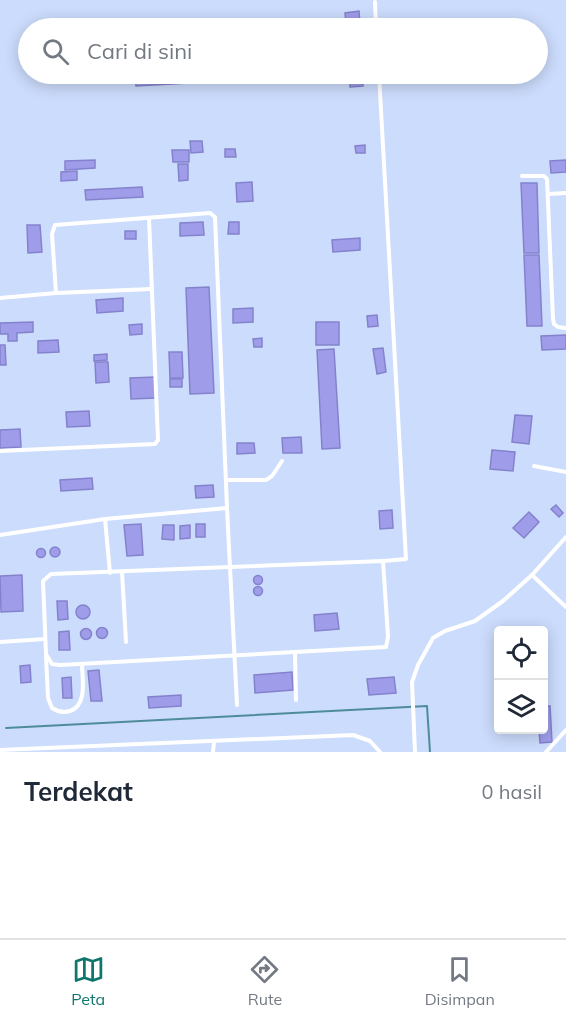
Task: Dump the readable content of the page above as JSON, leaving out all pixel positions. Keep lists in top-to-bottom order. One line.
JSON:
{"page":{"search":"Cari di sini","heading":["Terdekat","0 hasil"],"nav":["Peta","Rute","Disimpan"]}}
